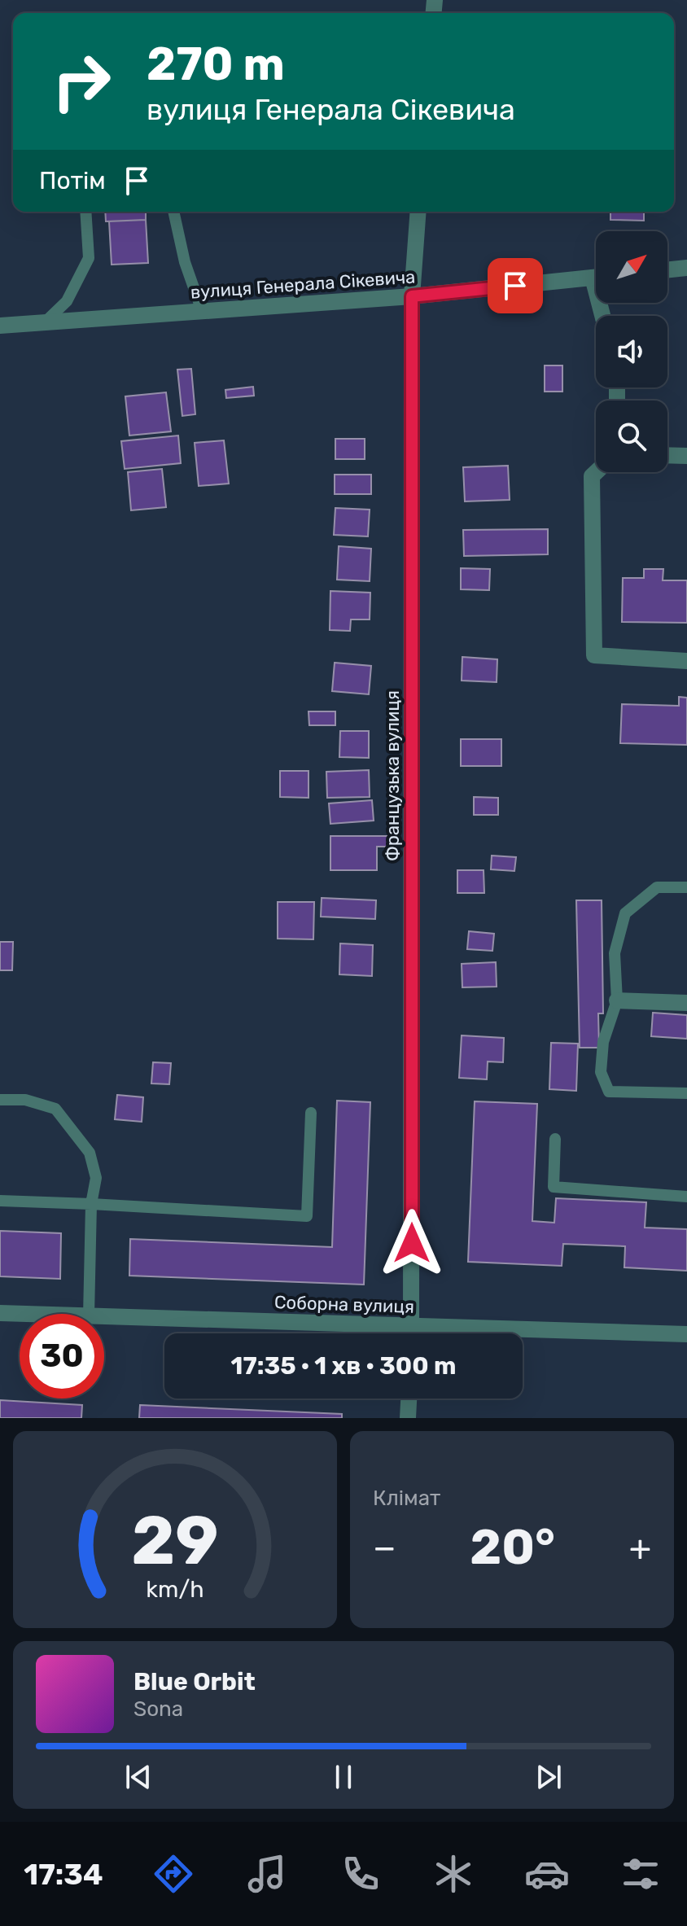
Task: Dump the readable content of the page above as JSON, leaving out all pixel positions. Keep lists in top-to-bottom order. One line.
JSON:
{"streets":{"street":["вулиця Генерала Сікевича","Французька вулиця","Соборна вулиця"]},"crossings":[["вулиця Генерала Сікевича","Французька вулиця"],["Французька вулиця","Соборна вулиця"]],"north":"top right","page":{"turn":["270 m","вулиця Генерала Сікевича"],"then":"Потім","limit":"30","trip":"17:35 · 1 хв · 300 m","tile":"Клімат","heat":["−","20°","+"],"song":["Blue Orbit","Sona"],"tabs":"17:34","gauge":["29","km/h"]}}
